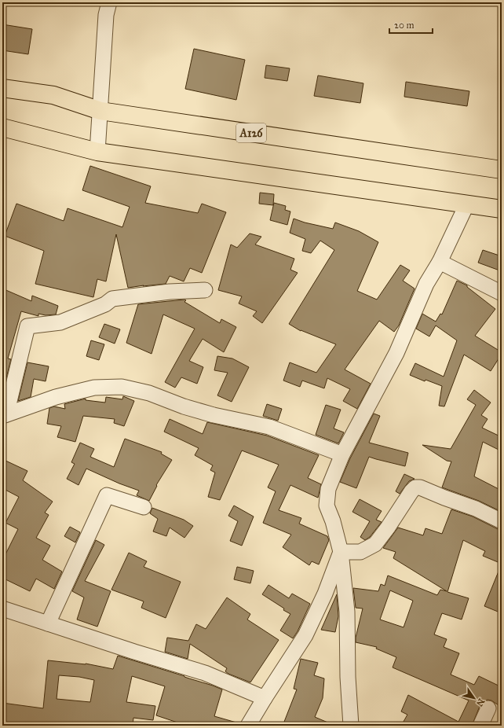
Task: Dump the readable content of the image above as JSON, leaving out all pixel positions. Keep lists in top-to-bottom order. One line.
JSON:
{"streets":{"highway":["A126"]},"scale_bar":"20 m","north":"bottom right"}
